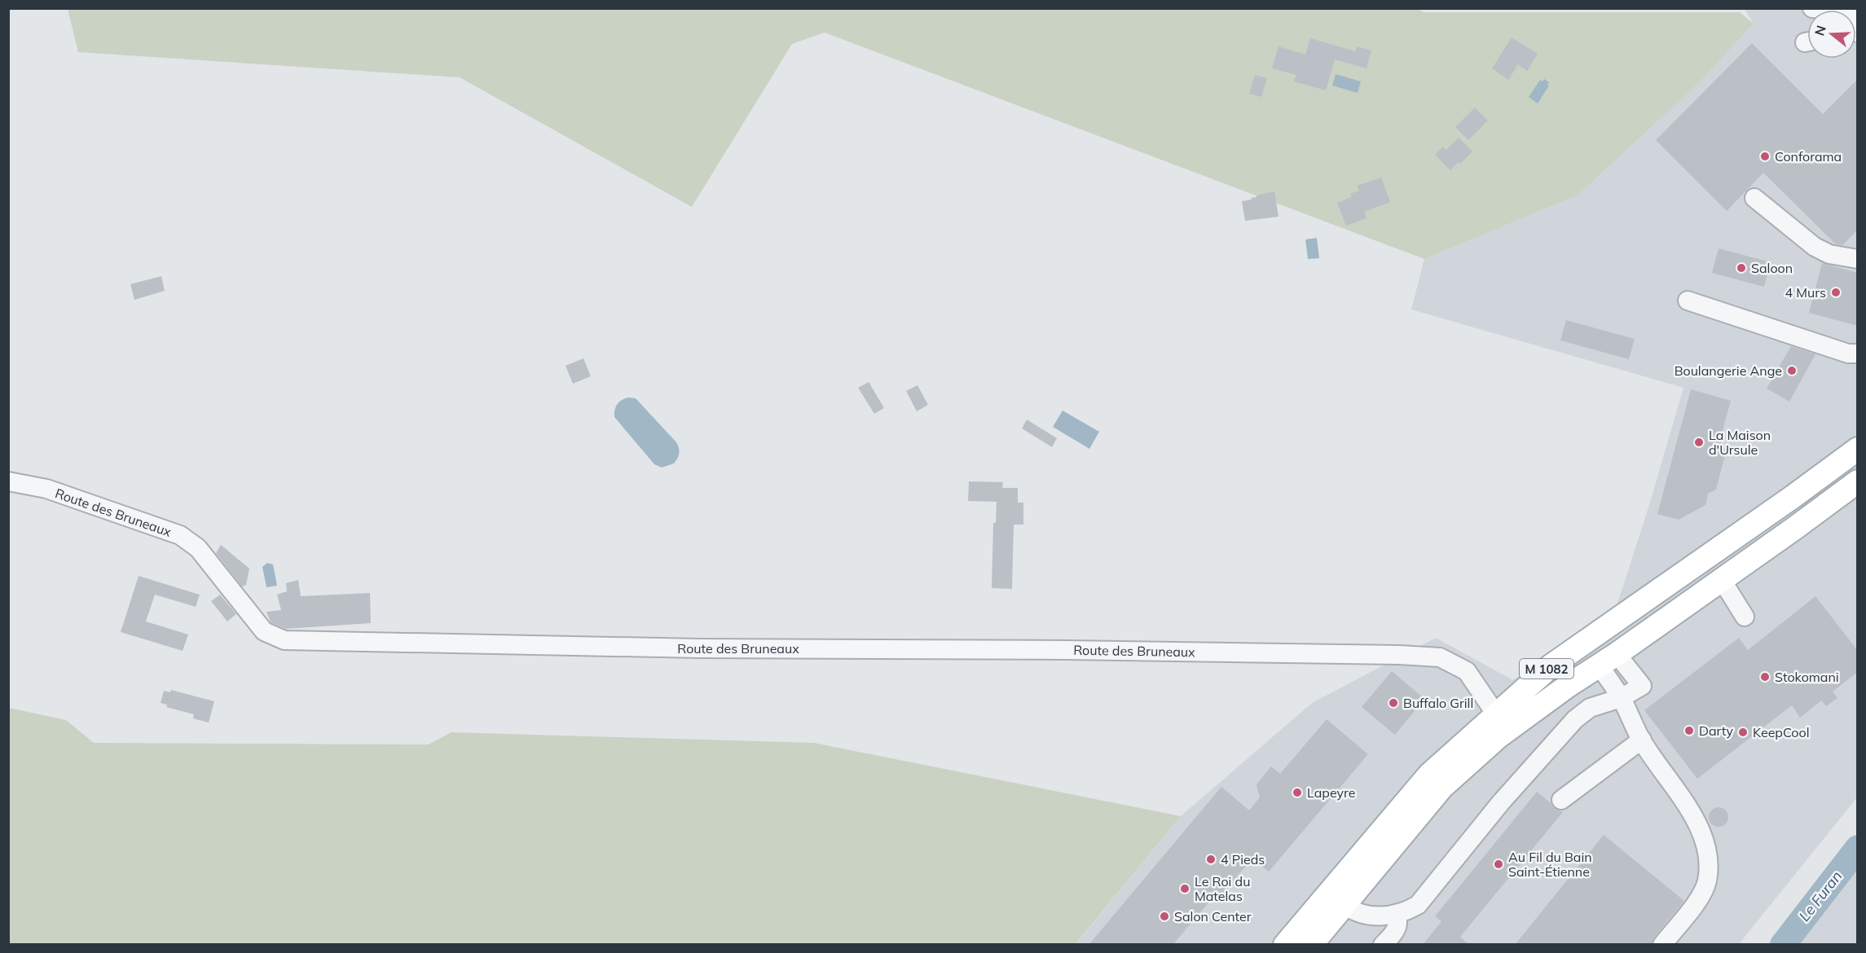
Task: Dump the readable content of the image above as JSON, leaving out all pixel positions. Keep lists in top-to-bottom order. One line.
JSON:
{"streets":{"main road":["M 1082"],"street":["Route des Bruneaux"]},"crossings":[["Route des Bruneaux","M 1082"]],"water":["Le Furan"],"places":["Conforama","Saloon","4 Murs","Boulangerie Ange","La Maison d'Ursule","Stokomani","Buffalo Grill","Darty","KeepCool","Lapeyre","4 Pieds","Au Fil du Bain Saint-Étienne","Le Roi du Matelas","Salon Center"],"north":"left"}
